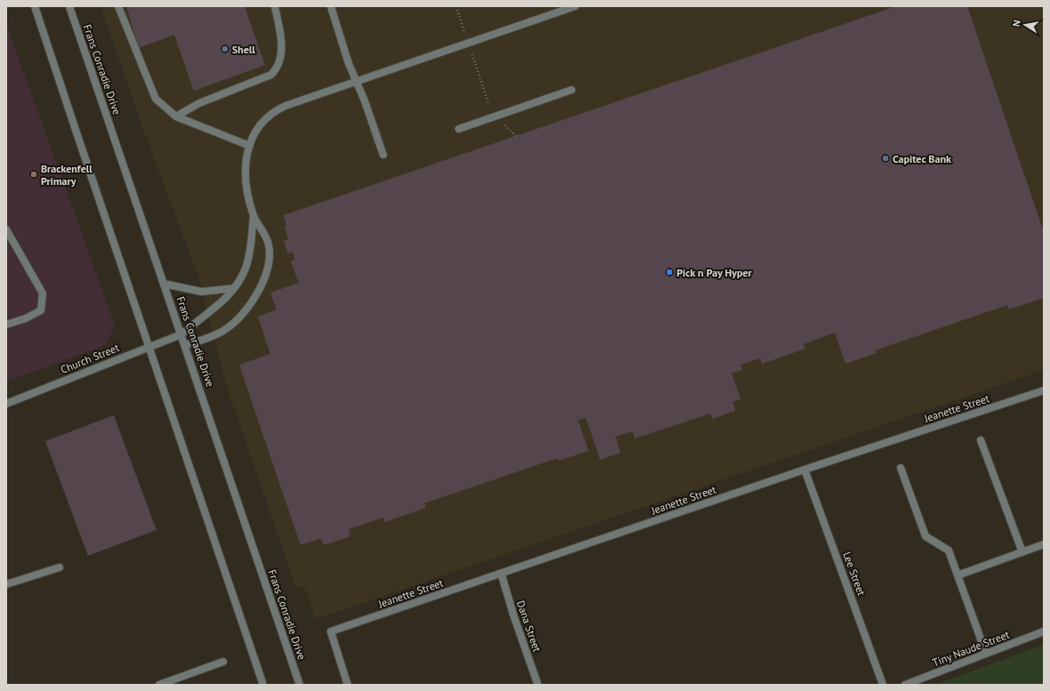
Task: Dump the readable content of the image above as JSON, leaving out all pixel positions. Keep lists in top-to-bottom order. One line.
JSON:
{"streets":{"street":["Frans Conradie Drive","Church Street","Jeanette Street","Lee Street","Dana Street","Tiny Naude Street"]},"crossings":[["Frans Conradie Drive","Church Street"],["Jeanette Street","Lee Street"],["Jeanette Street","Dana Street"]],"places":["Shell","Capitec Bank","Brackenfell Primary","Pick n Pay Hyper"],"north":"left"}
